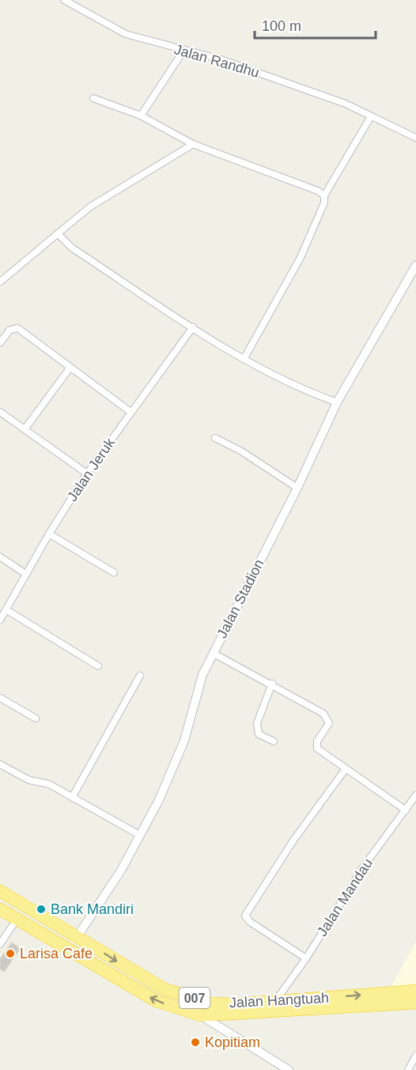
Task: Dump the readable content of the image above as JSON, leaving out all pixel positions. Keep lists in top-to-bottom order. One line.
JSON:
{"streets":{"highway":["007","Jalan Hangtuah"],"street":["Jalan Randhu","Jalan Jeruk","Jalan Stadion","Jalan Mandau"]},"crossings":[["Jalan Stadion","Jalan Hangtuah"],["Jalan Mandau","Jalan Hangtuah"]],"places":["Bank Mandiri","Larisa Cafe","Kopitiam"],"scale_bar":"100 m"}
